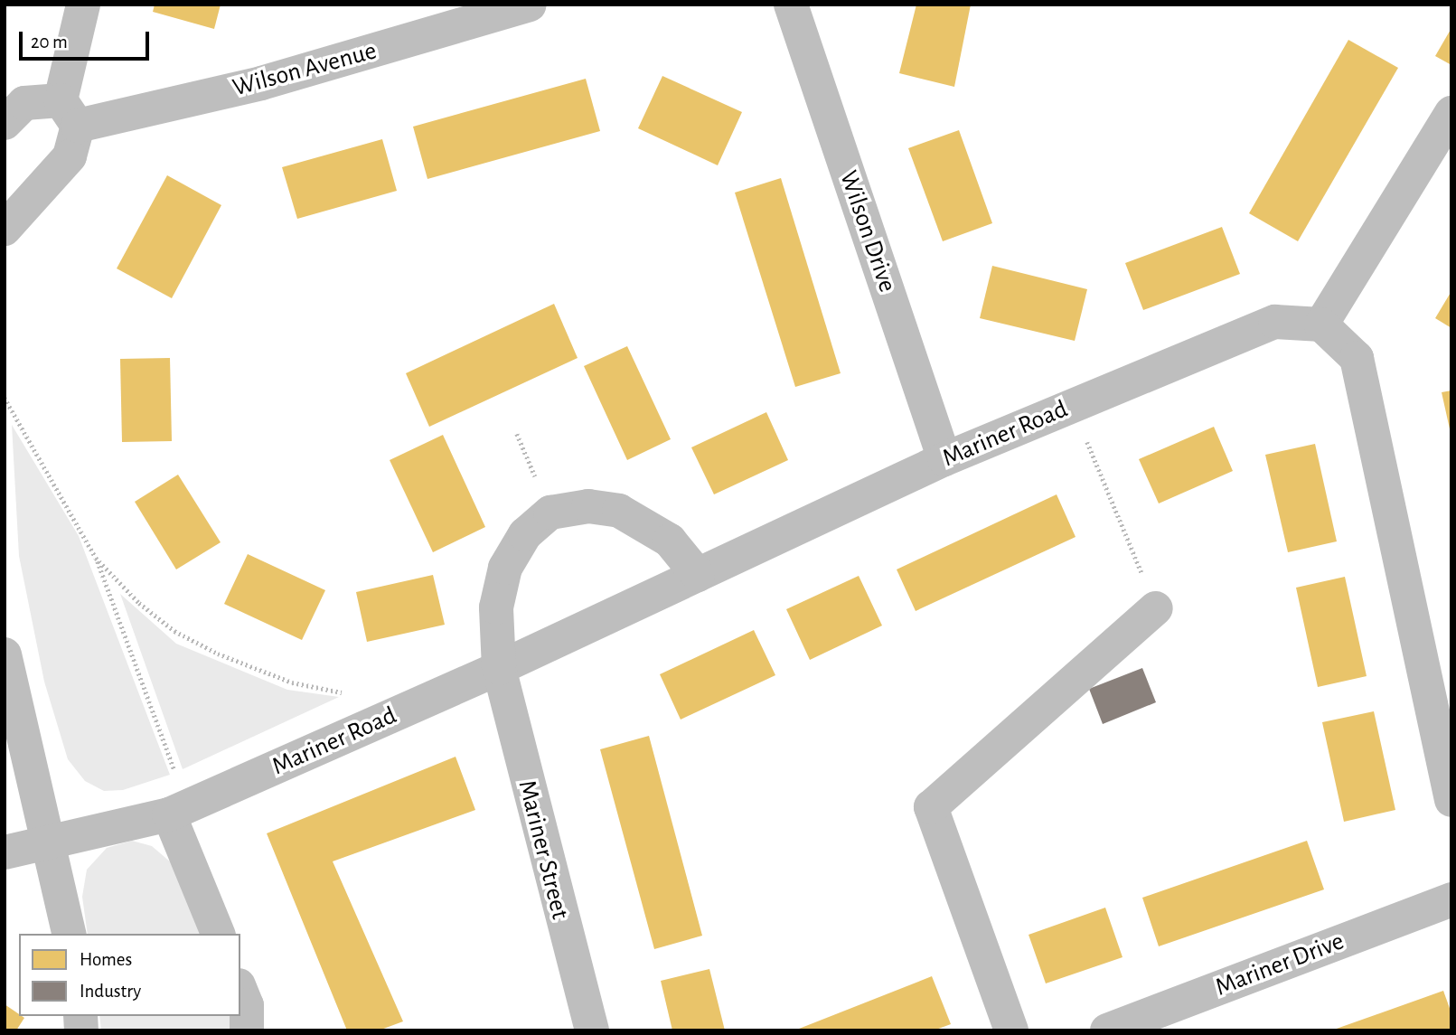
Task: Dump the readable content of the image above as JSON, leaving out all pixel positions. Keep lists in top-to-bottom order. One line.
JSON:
{"streets":{"street":["Wilson Avenue","Wilson Drive","Mariner Road","Mariner Street","Mariner Drive"]},"crossings":[["Wilson Drive","Mariner Road"],["Mariner Road","Mariner Street"]],"legend":["Homes","Industry"],"scale_bar":"20 m"}
